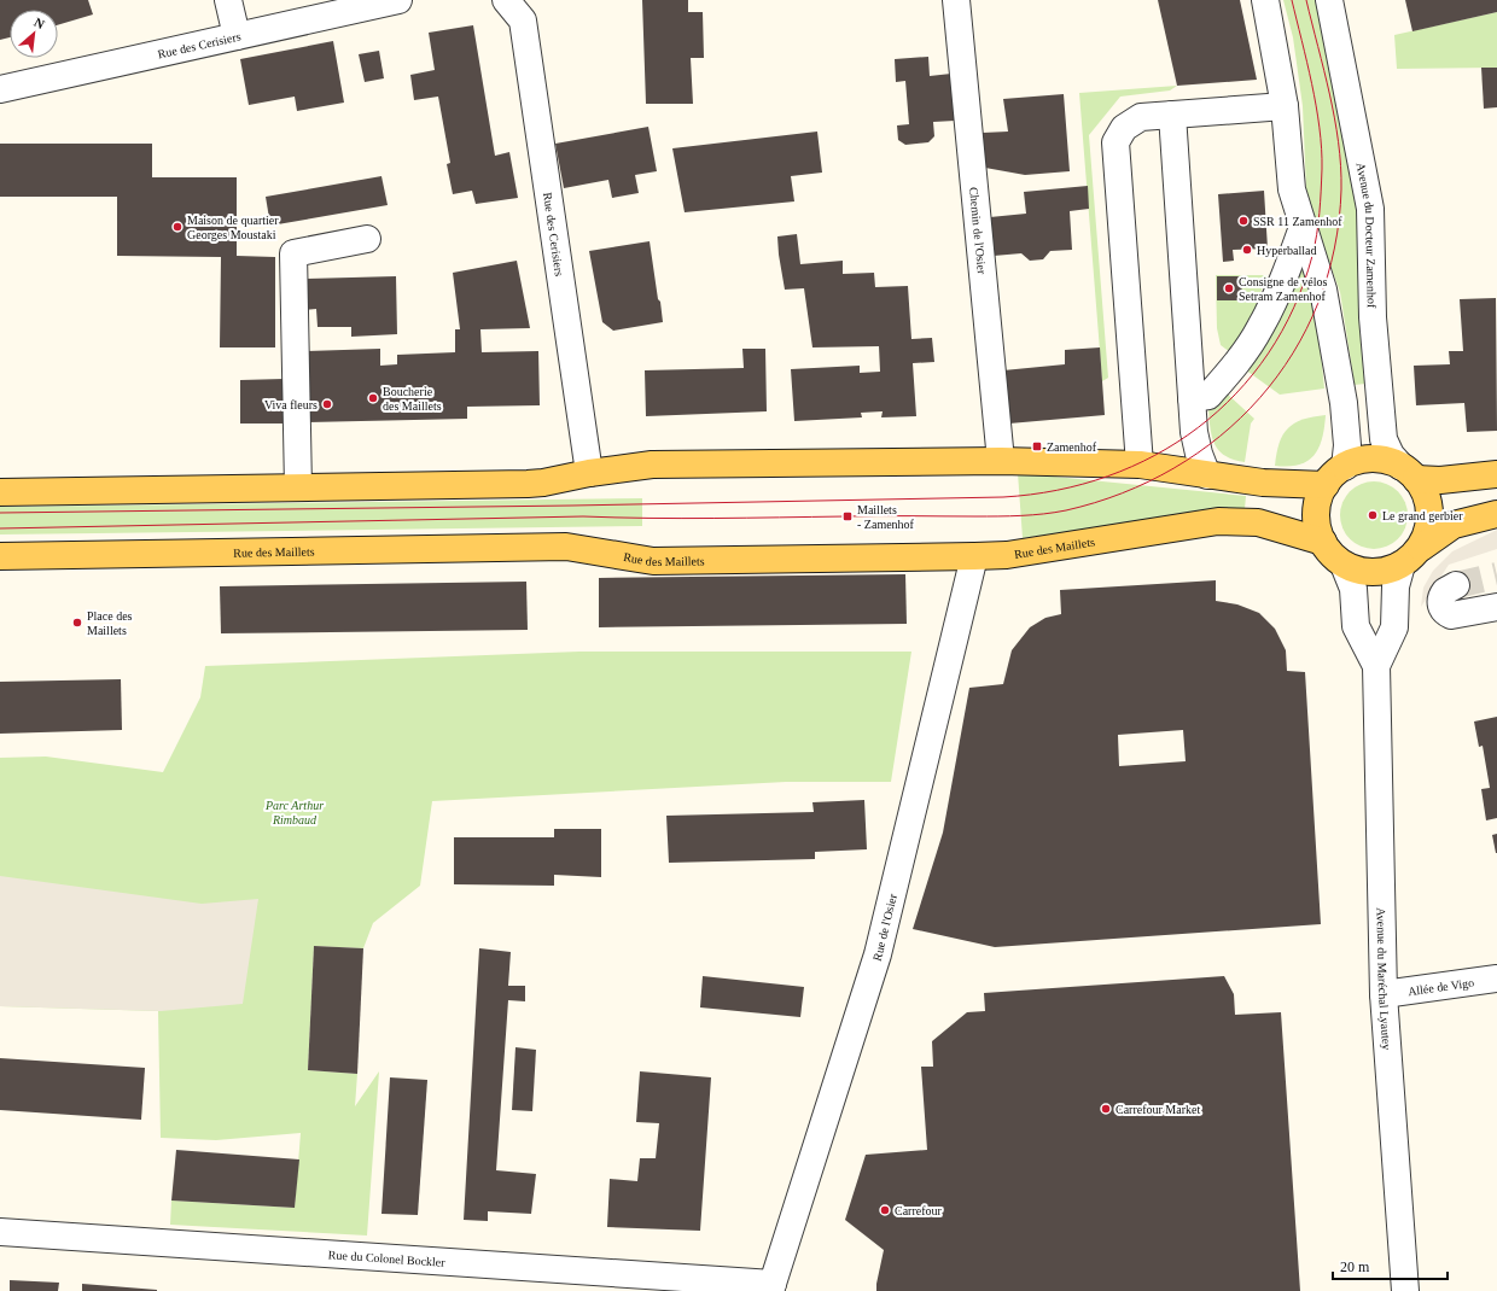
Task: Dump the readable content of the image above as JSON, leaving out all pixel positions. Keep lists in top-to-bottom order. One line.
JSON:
{"streets":{"main road":["Rue des Maillets"],"street":["Rue des Cerisiers","Chemin de l'Osier","Avenue du Docteur Zamenhof","Rue de l'Osier","Avenue du Maréchal Lyautey","Allée de Vigo","Rue du Colonel Bockler"]},"crossings":[["Avenue du Docteur Zamenhof","Rue des Maillets"],["Avenue du Docteur Zamenhof","Avenue du Maréchal Lyautey"],["Rue des Maillets","Rue de l'Osier"],["Rue des Maillets","Avenue du Maréchal Lyautey"],["Rue de l'Osier","Rue du Colonel Bockler"],["Avenue du Maréchal Lyautey","Allée de Vigo"]],"parks":["Parc Arthur Rimbaud"],"places":{"other":["SSR 11 Zamenhof","Maison de quartier Georges Moustaki","Hyperballad","Consigne de vélos Setram Zamenhof","Boucherie des Maillets","Viva fleurs","Le grand gerbier","Place des Maillets","Carrefour Market","Carrefour"],"transit":["Zamenhof","Maillets - Zamenhof"]},"scale_bar":"20 m","north":"top right"}
